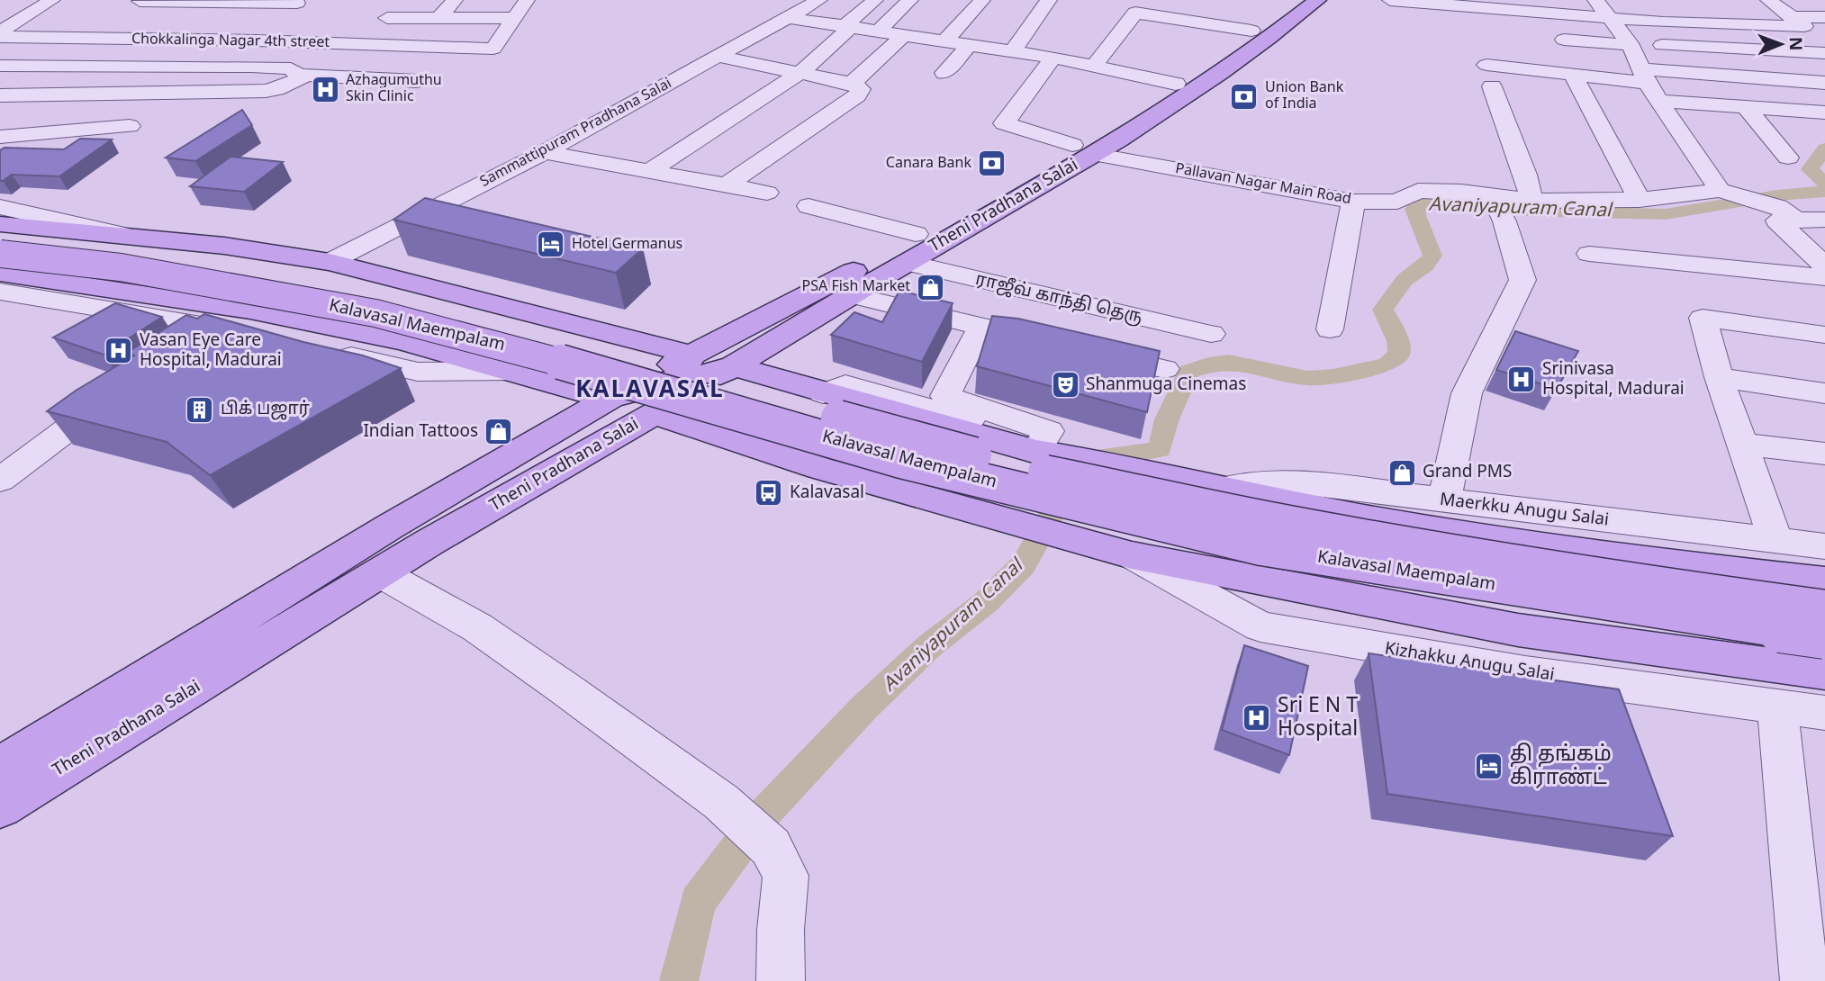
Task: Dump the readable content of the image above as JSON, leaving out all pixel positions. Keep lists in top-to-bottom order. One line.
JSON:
{"streets":{"main road":["Theni Pradhana Salai","Kalavasal Maempalam"],"street":["Chokkalinga Nagar 4th street","Sammattipuram Pradhana Salai","Pallavan Nagar Main Road","ராஜீவ் காந்தி தெரு","Maerkku Anugu Salai","Kizhakku Anugu Salai"]},"crossings":[["Pallavan Nagar Main Road","Theni Pradhana Salai"],["Theni Pradhana Salai","ராஜீவ் காந்தி தெரு"]],"districts":["KALAVASAL"],"water":["Avaniyapuram Canal"],"places":{"hospital":["Azhagumuthu Skin Clinic","Vasan Eye Care Hospital, Madurai","Srinivasa Hospital, Madurai","Sri E N T Hospital"],"bank":["Union Bank of India","Canara Bank"],"hotel":["Hotel Germanus","தி தங்கம் கிராண்ட்"],"shop":["PSA Fish Market","Indian Tattoos","Grand PMS"],"theatre":["Shanmuga Cinemas"],"building":["பிக் பஜார்"],"bus stop":["Kalavasal"]},"north":"right"}
